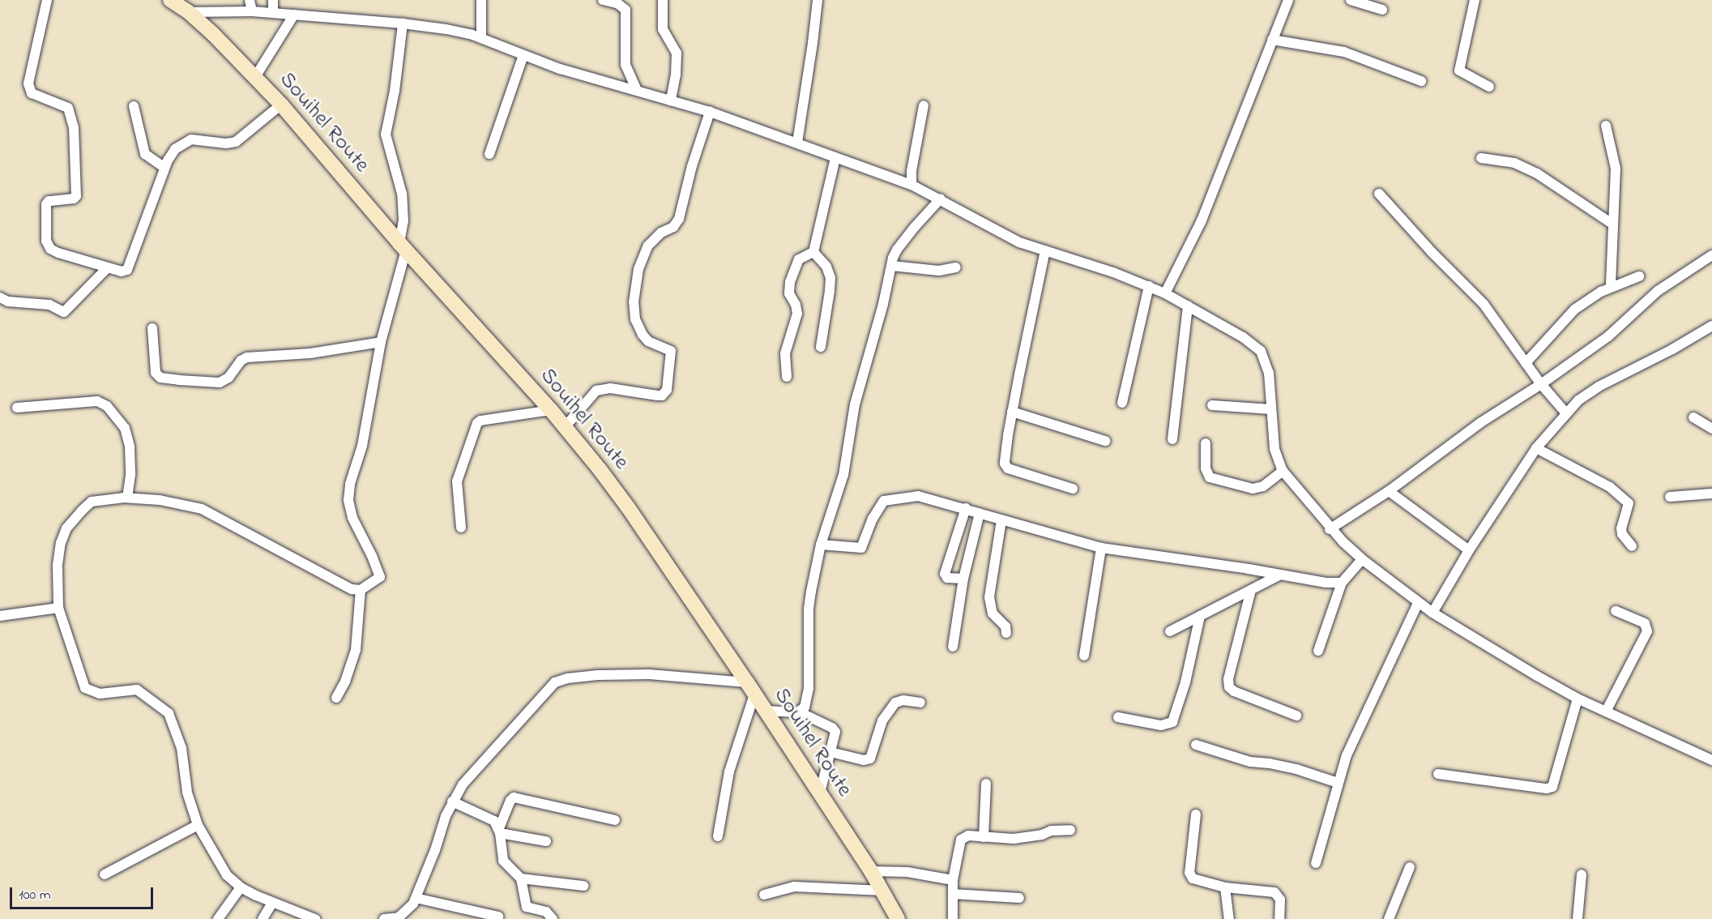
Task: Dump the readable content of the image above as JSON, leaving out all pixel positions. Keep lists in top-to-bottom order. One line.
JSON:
{"streets":{"main road":["Souihel Route"]},"scale_bar":"100 m"}
